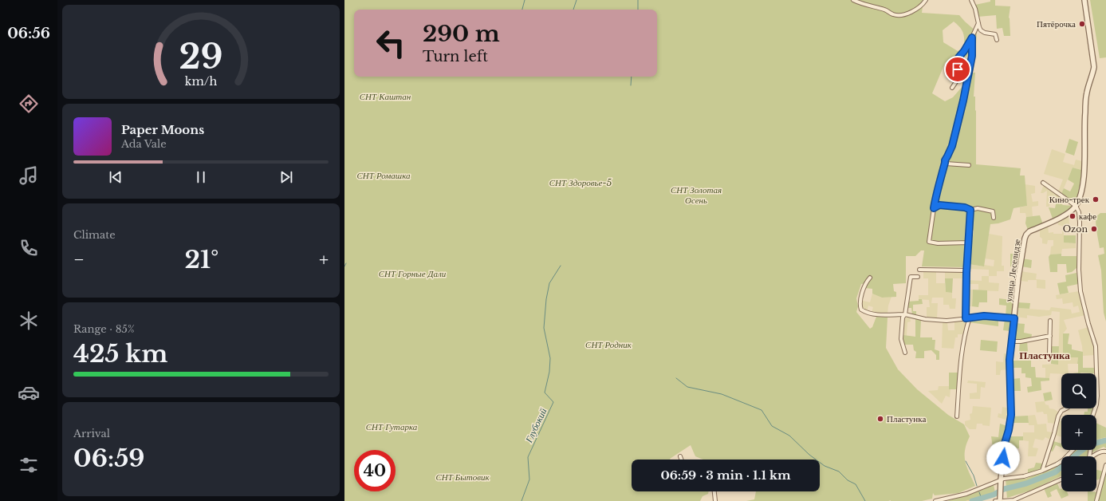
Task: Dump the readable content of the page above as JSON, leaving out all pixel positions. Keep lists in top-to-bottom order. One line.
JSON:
{"streets":{"street":["улица Леселидзе"]},"districts":["Пластунка"],"water":["Глубокий"],"parks":["СНТ Каштан","СНТ Ромашка","СНТ Здоровье-5","СНТ Золотая Осень","СНТ Горные Дали","СНТ Родник","СНТ Гутарка","СНТ Бытовик"],"places":["Пятёрочка","Кино-трек","кафе","Ozon","Пластунка"],"page":{"tabs":"06:56","turn":["290 m","Turn left"],"song":["Paper Moons","Ada Vale"],"tile":["Climate",["Range · 85%","425 km"],["Arrival","06:59"]],"heat":["−","21°","+"],"map_buttons":["+","−"],"limit":"40","trip":"06:59 · 3 min · 1.1 km","gauge":["29","km/h"]}}
